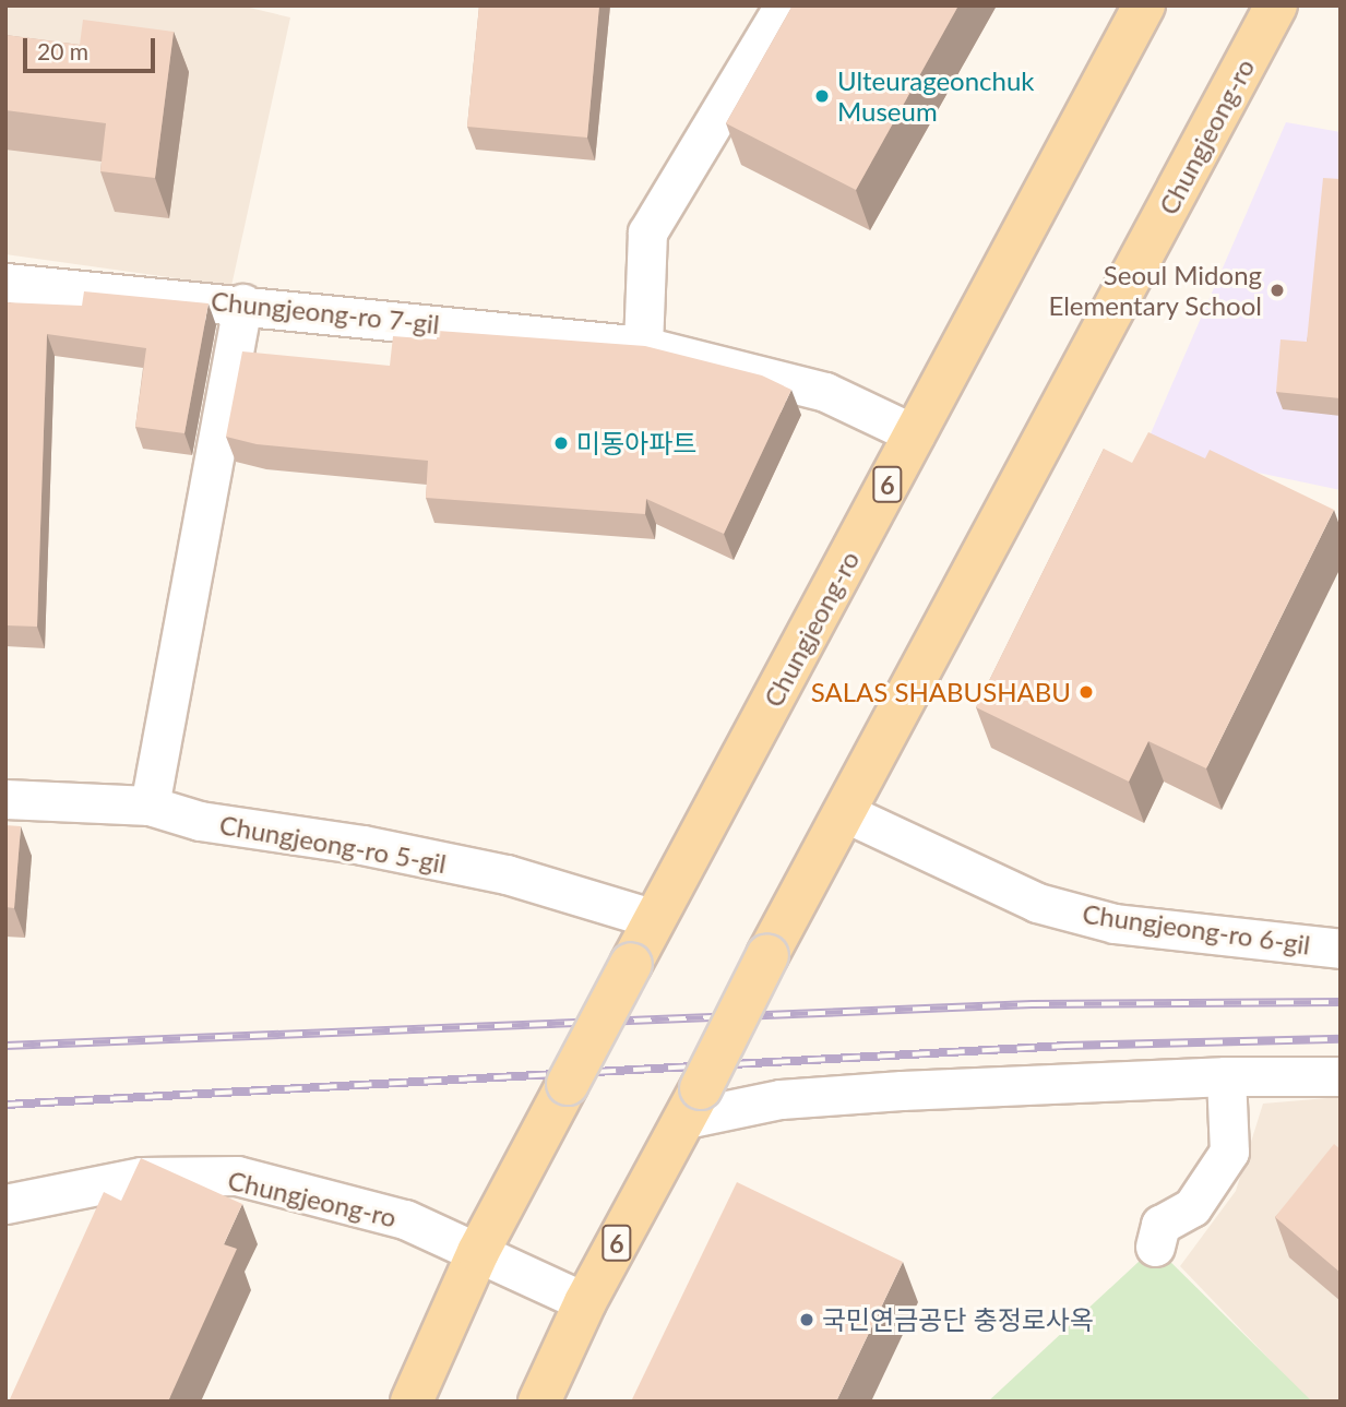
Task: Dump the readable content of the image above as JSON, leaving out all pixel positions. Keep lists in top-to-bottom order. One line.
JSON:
{"streets":{"main road":["Chungjeong-ro","6"],"street":["Chungjeong-ro 7-gil","Chungjeong-ro 5-gil","Chungjeong-ro 6-gil"]},"crossings":[["Chungjeong-ro","Chungjeong-ro 7-gil"],["Chungjeong-ro","Chungjeong-ro 5-gil"],["Chungjeong-ro","Chungjeong-ro 6-gil"]],"places":["Ulteurageonchuk Museum","Seoul Midong Elementary School","미동아파트","SALAS SHABUSHABU","국민연금공단 충정로사옥"],"scale_bar":"20 m"}
